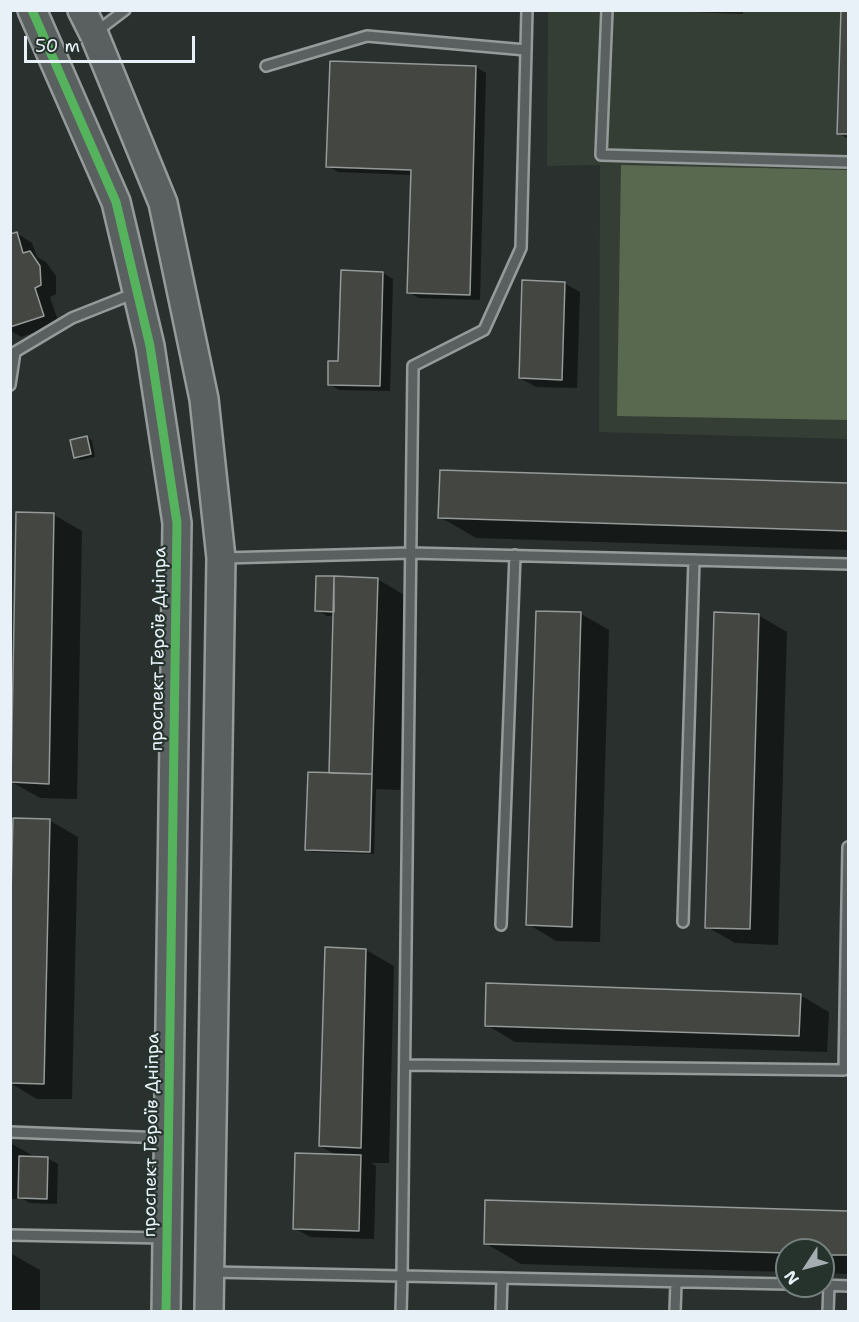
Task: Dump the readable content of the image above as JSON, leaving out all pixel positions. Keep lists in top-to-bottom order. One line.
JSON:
{"streets":{"street":["проспект Героїв Дніпра"]},"scale_bar":"50 m","north":"bottom left"}
